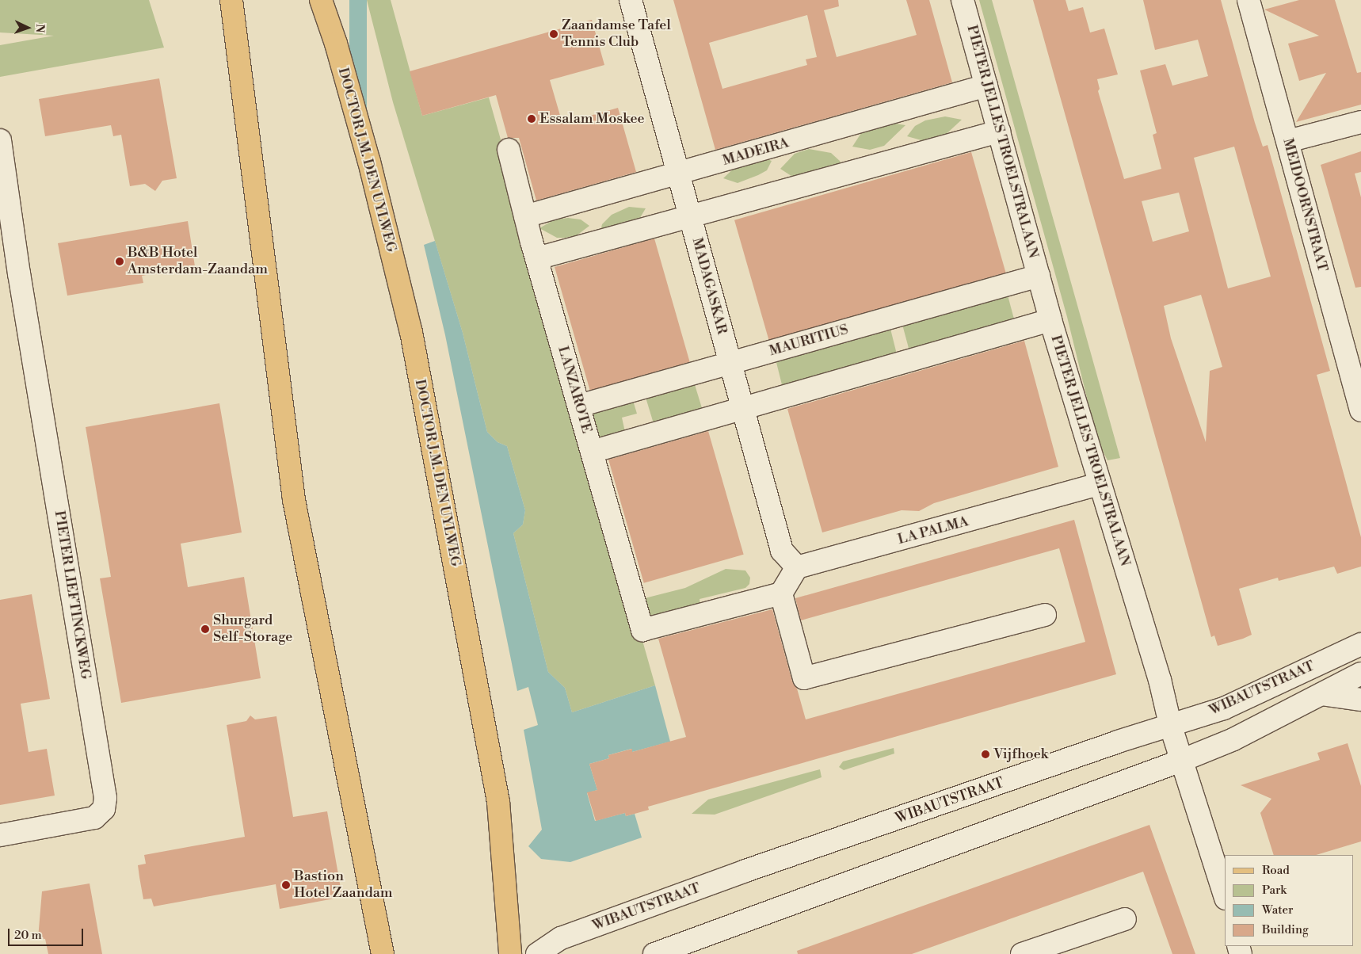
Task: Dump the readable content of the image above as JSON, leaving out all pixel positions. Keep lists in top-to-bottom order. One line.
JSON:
{"streets":{"main road":["DOCTOR J.M. DEN UYLWEG"],"street":["PIETER JELLES TROELSTRALAAN","MADEIRA","MEIDOORNSTRAAT","MADAGASKAR","MAURITIUS","LANZAROTE","LA PALMA","PIETER LIEFTINCKWEG","WIBAUTSTRAAT"]},"crossings":[["PIETER JELLES TROELSTRALAAN","MADEIRA"],["PIETER JELLES TROELSTRALAAN","MAURITIUS"],["PIETER JELLES TROELSTRALAAN","LA PALMA"],["PIETER JELLES TROELSTRALAAN","WIBAUTSTRAAT"],["MADEIRA","MADAGASKAR"],["MADEIRA","LANZAROTE"],["MADAGASKAR","MAURITIUS"],["MADAGASKAR","LA PALMA"],["MAURITIUS","LANZAROTE"]],"places":["Zaandamse Tafel Tennis Club","Essalam Moskee","B&B Hotel Amsterdam-Zaandam","Shurgard Self-Storage","Vijfhoek","Bastion Hotel Zaandam"],"legend":["Road","Park","Water","Building"],"scale_bar":"20 m","north":"right"}
